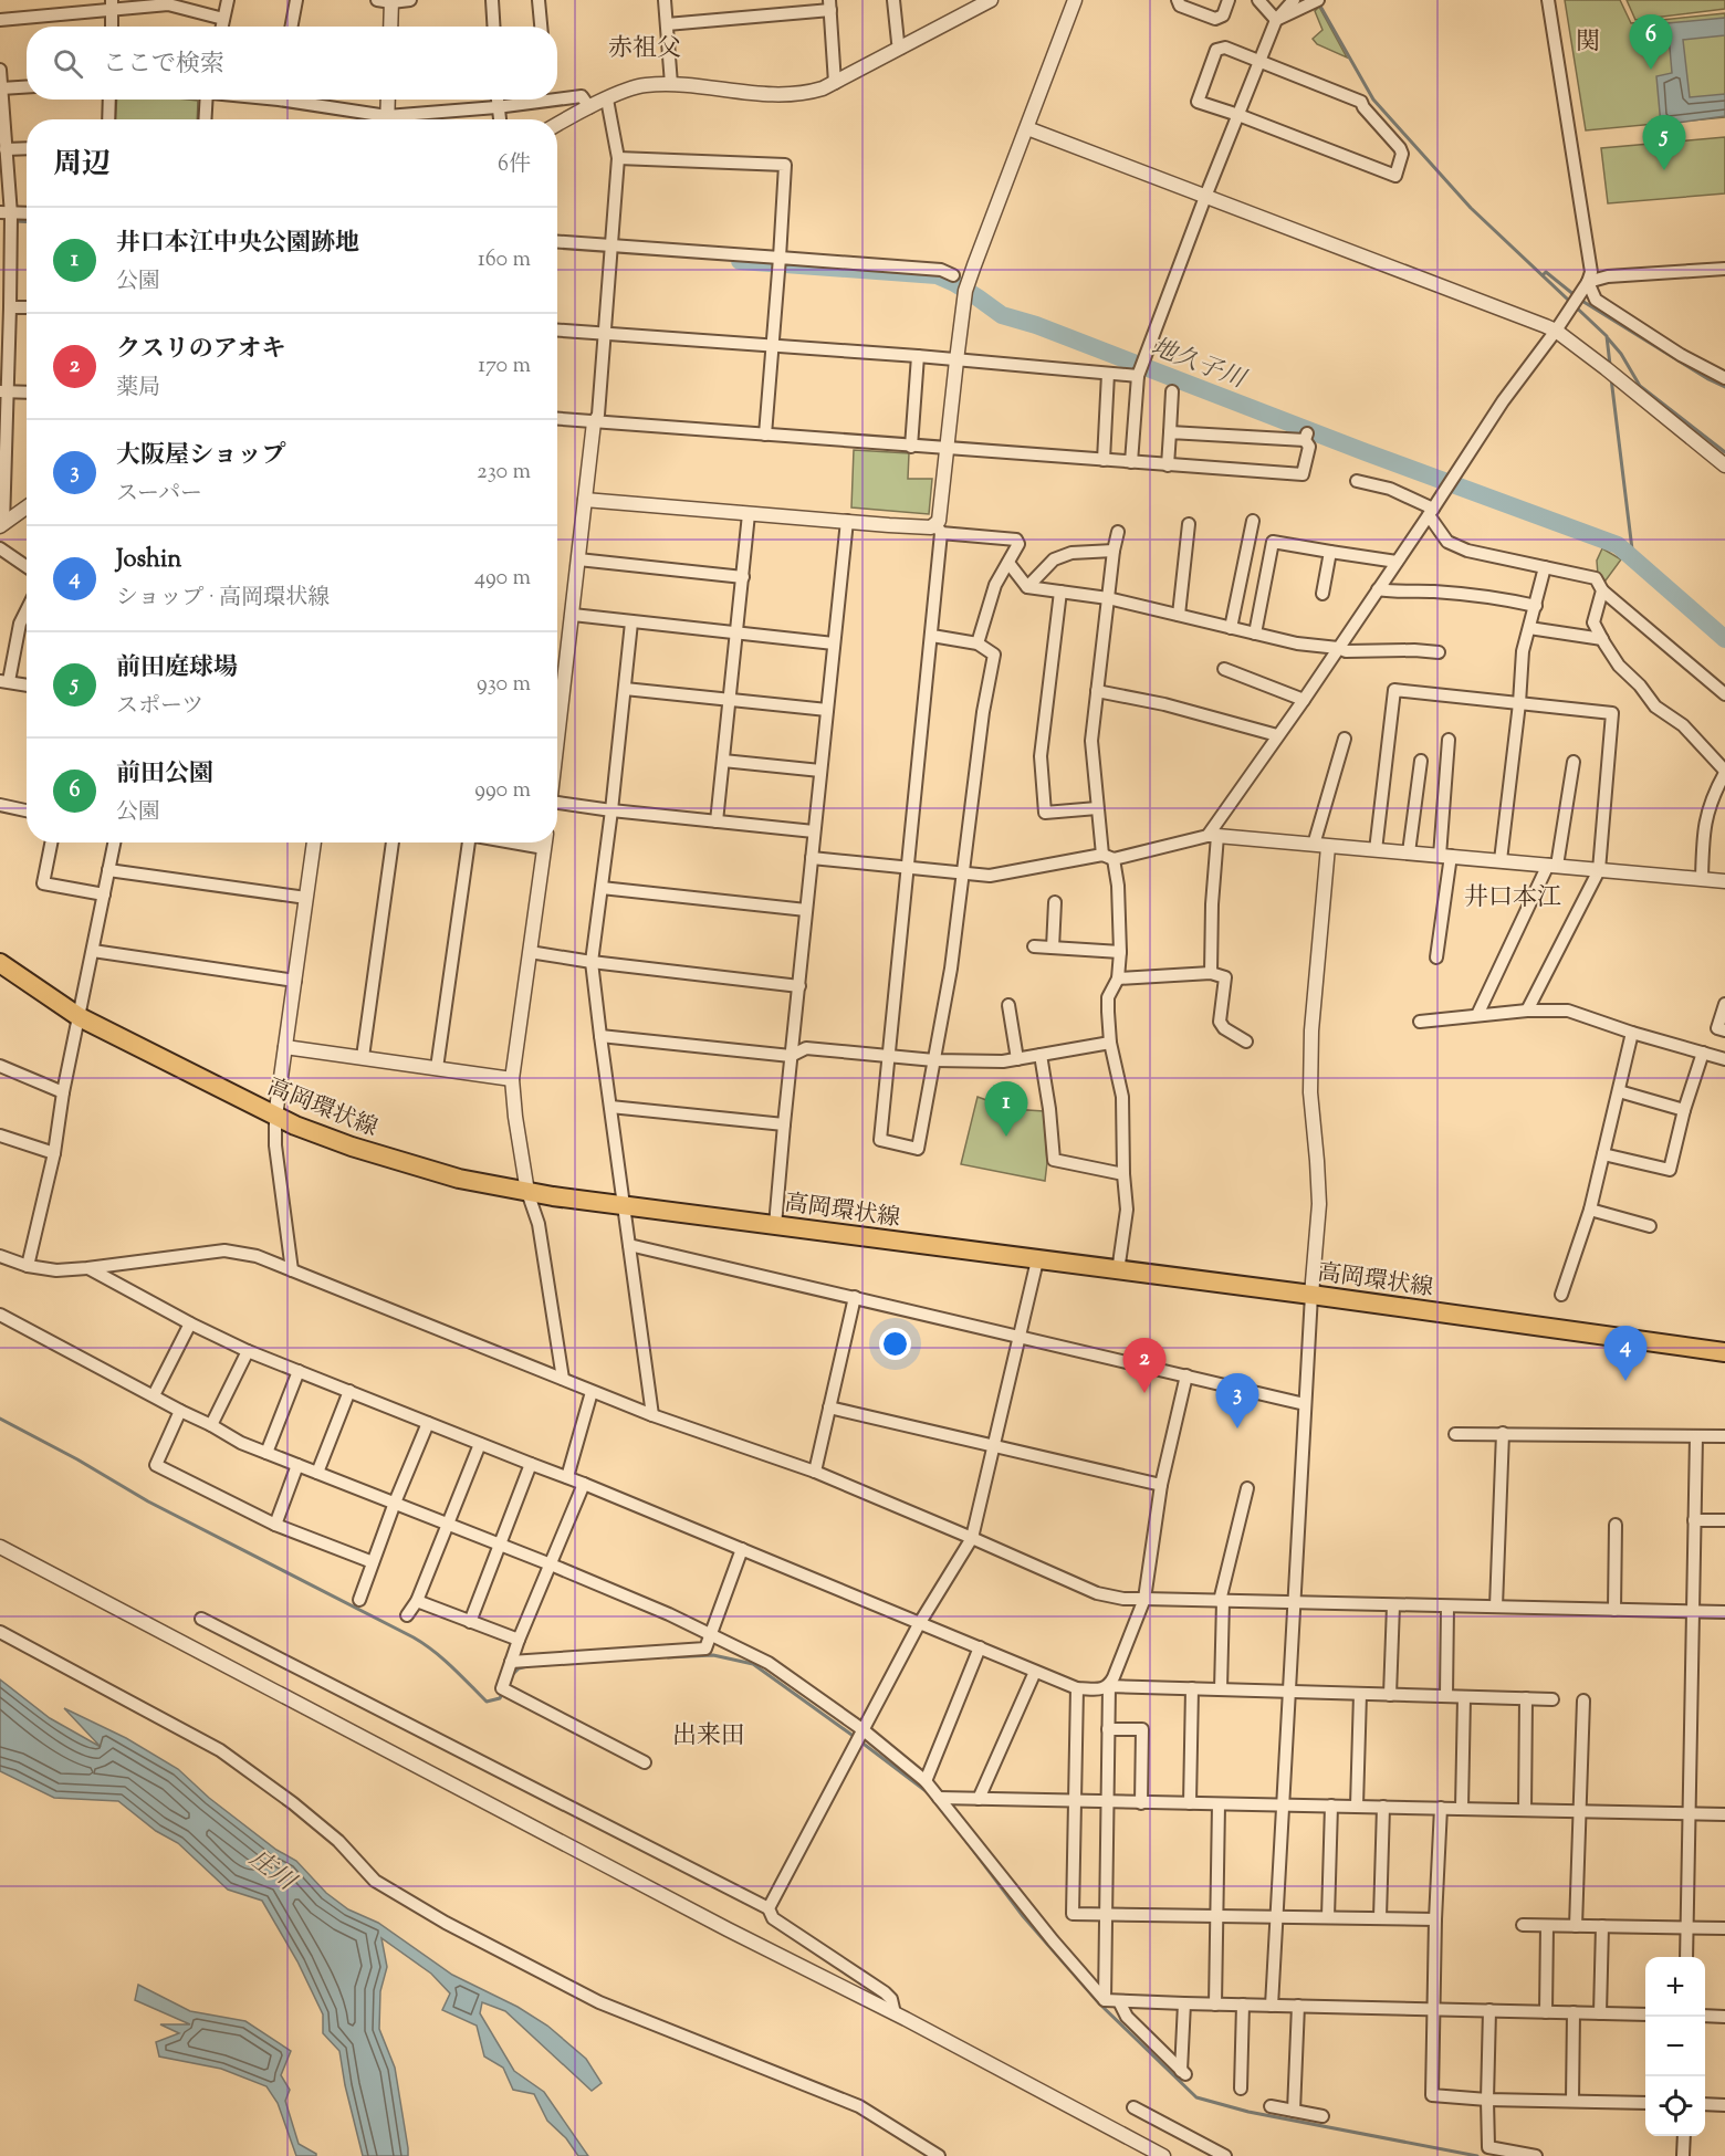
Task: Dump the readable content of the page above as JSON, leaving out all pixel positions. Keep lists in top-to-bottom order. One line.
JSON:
{"streets":{"main road":["高岡環状線"]},"districts":["関","赤祖父","井口本江","出来田"],"water":["地久子川","庄川"],"page":{"pins":["6","5","1","4","2","3"],"search":"ここで検索","heading":["周辺","6件"],"list":[{"mark":"1","name":"井口本江中央公園跡地","note":"公園","value":"160 m"},{"mark":"2","name":"クスリのアオキ","note":"薬局","value":"170 m"},{"mark":"3","name":"大阪屋ショップ","note":"スーパー","value":"230 m"},{"mark":"4","name":"Joshin","note":"ショップ · 高岡環状線","value":"490 m"},{"mark":"5","name":"前田庭球場","note":"スポーツ","value":"930 m"},{"mark":"6","name":"前田公園","note":"公園","value":"990 m"}],"map_buttons":["+","−"]}}
